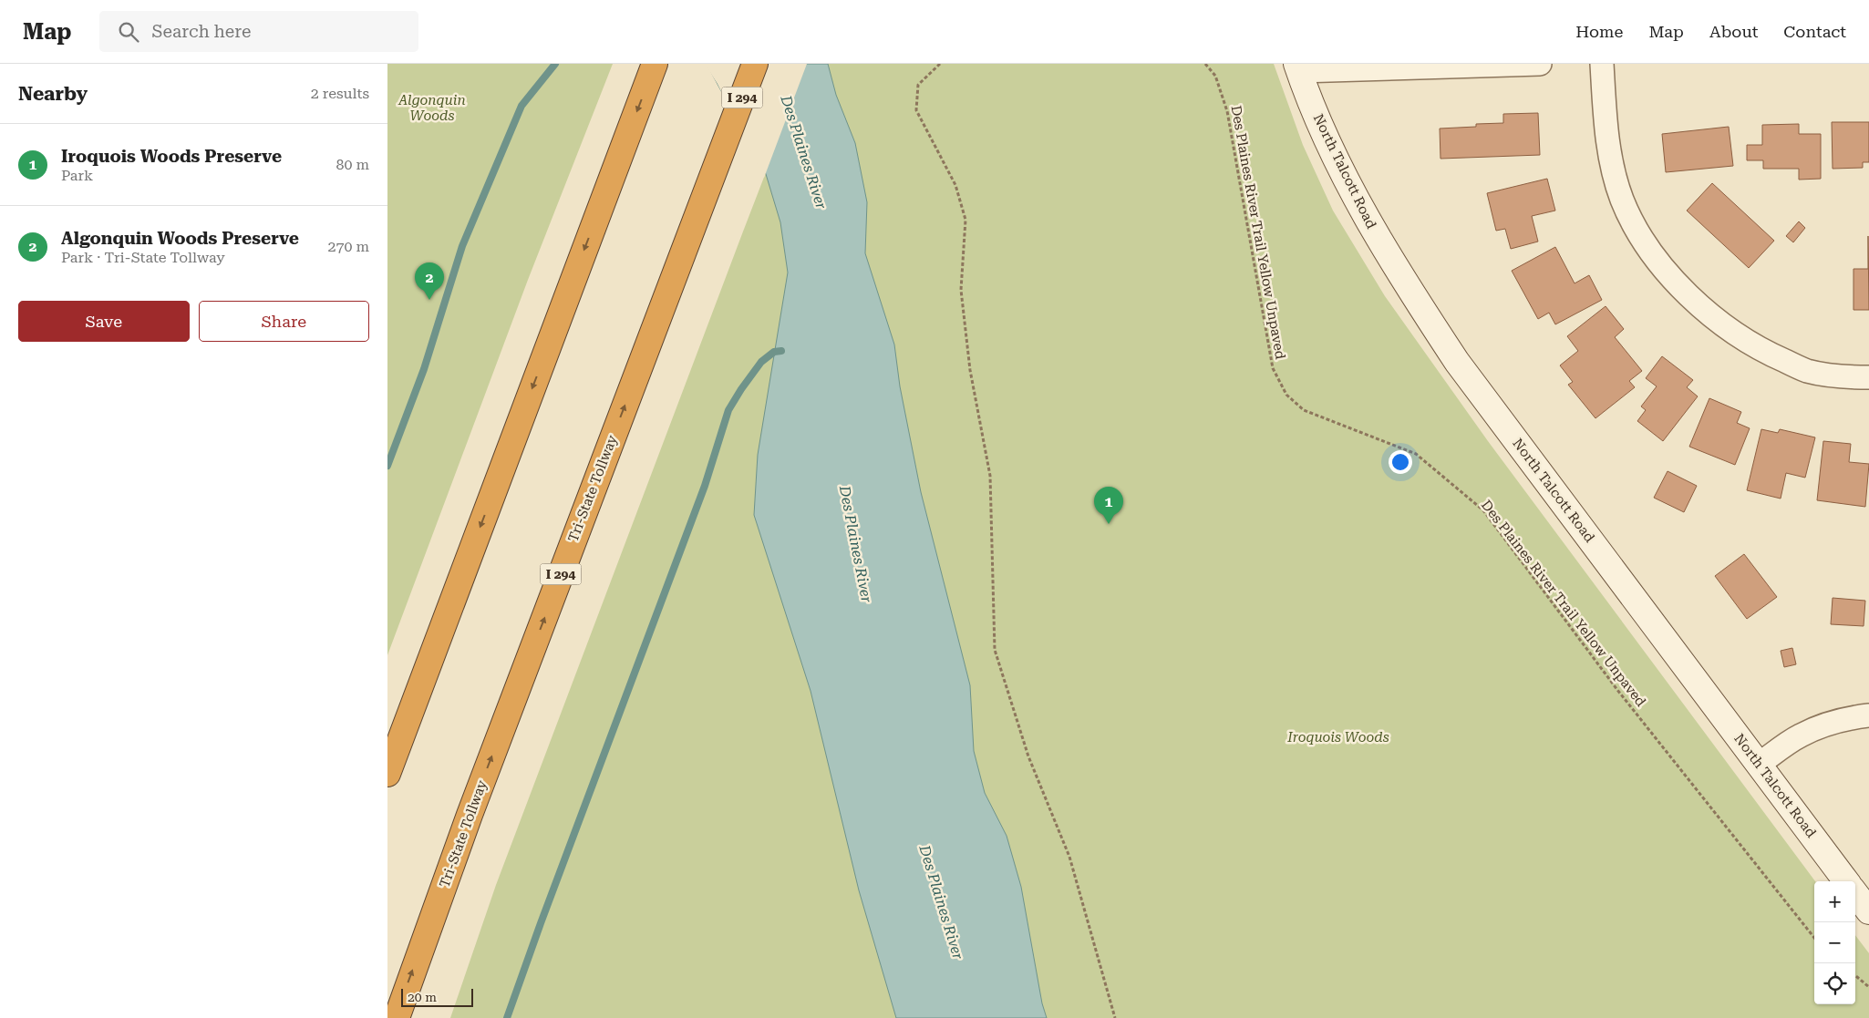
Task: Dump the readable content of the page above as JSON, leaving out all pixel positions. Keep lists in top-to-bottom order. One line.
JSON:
{"streets":{"highway":["I 294","Tri-State Tollway"],"main road":["North Talcott Road"],"path":["Des Plaines River Trail Yellow Unpaved"]},"water":["Des Plaines River"],"parks":["Algonquin Woods","Iroquois Woods"],"scale_bar":"20 m","page":{"header":"Map","search":"Search here","nav":["Home","Map","About","Contact"],"heading":["Nearby","2 results"],"list":[{"mark":"1","name":"Iroquois Woods Preserve","note":"Park","value":"80 m"},{"mark":"2","name":"Algonquin Woods Preserve","note":"Park · Tri-State Tollway","value":"270 m"}],"pins":["2","1"],"buttons":["Save","Share"],"map_buttons":["+","−"],"scale":"20 m"}}
